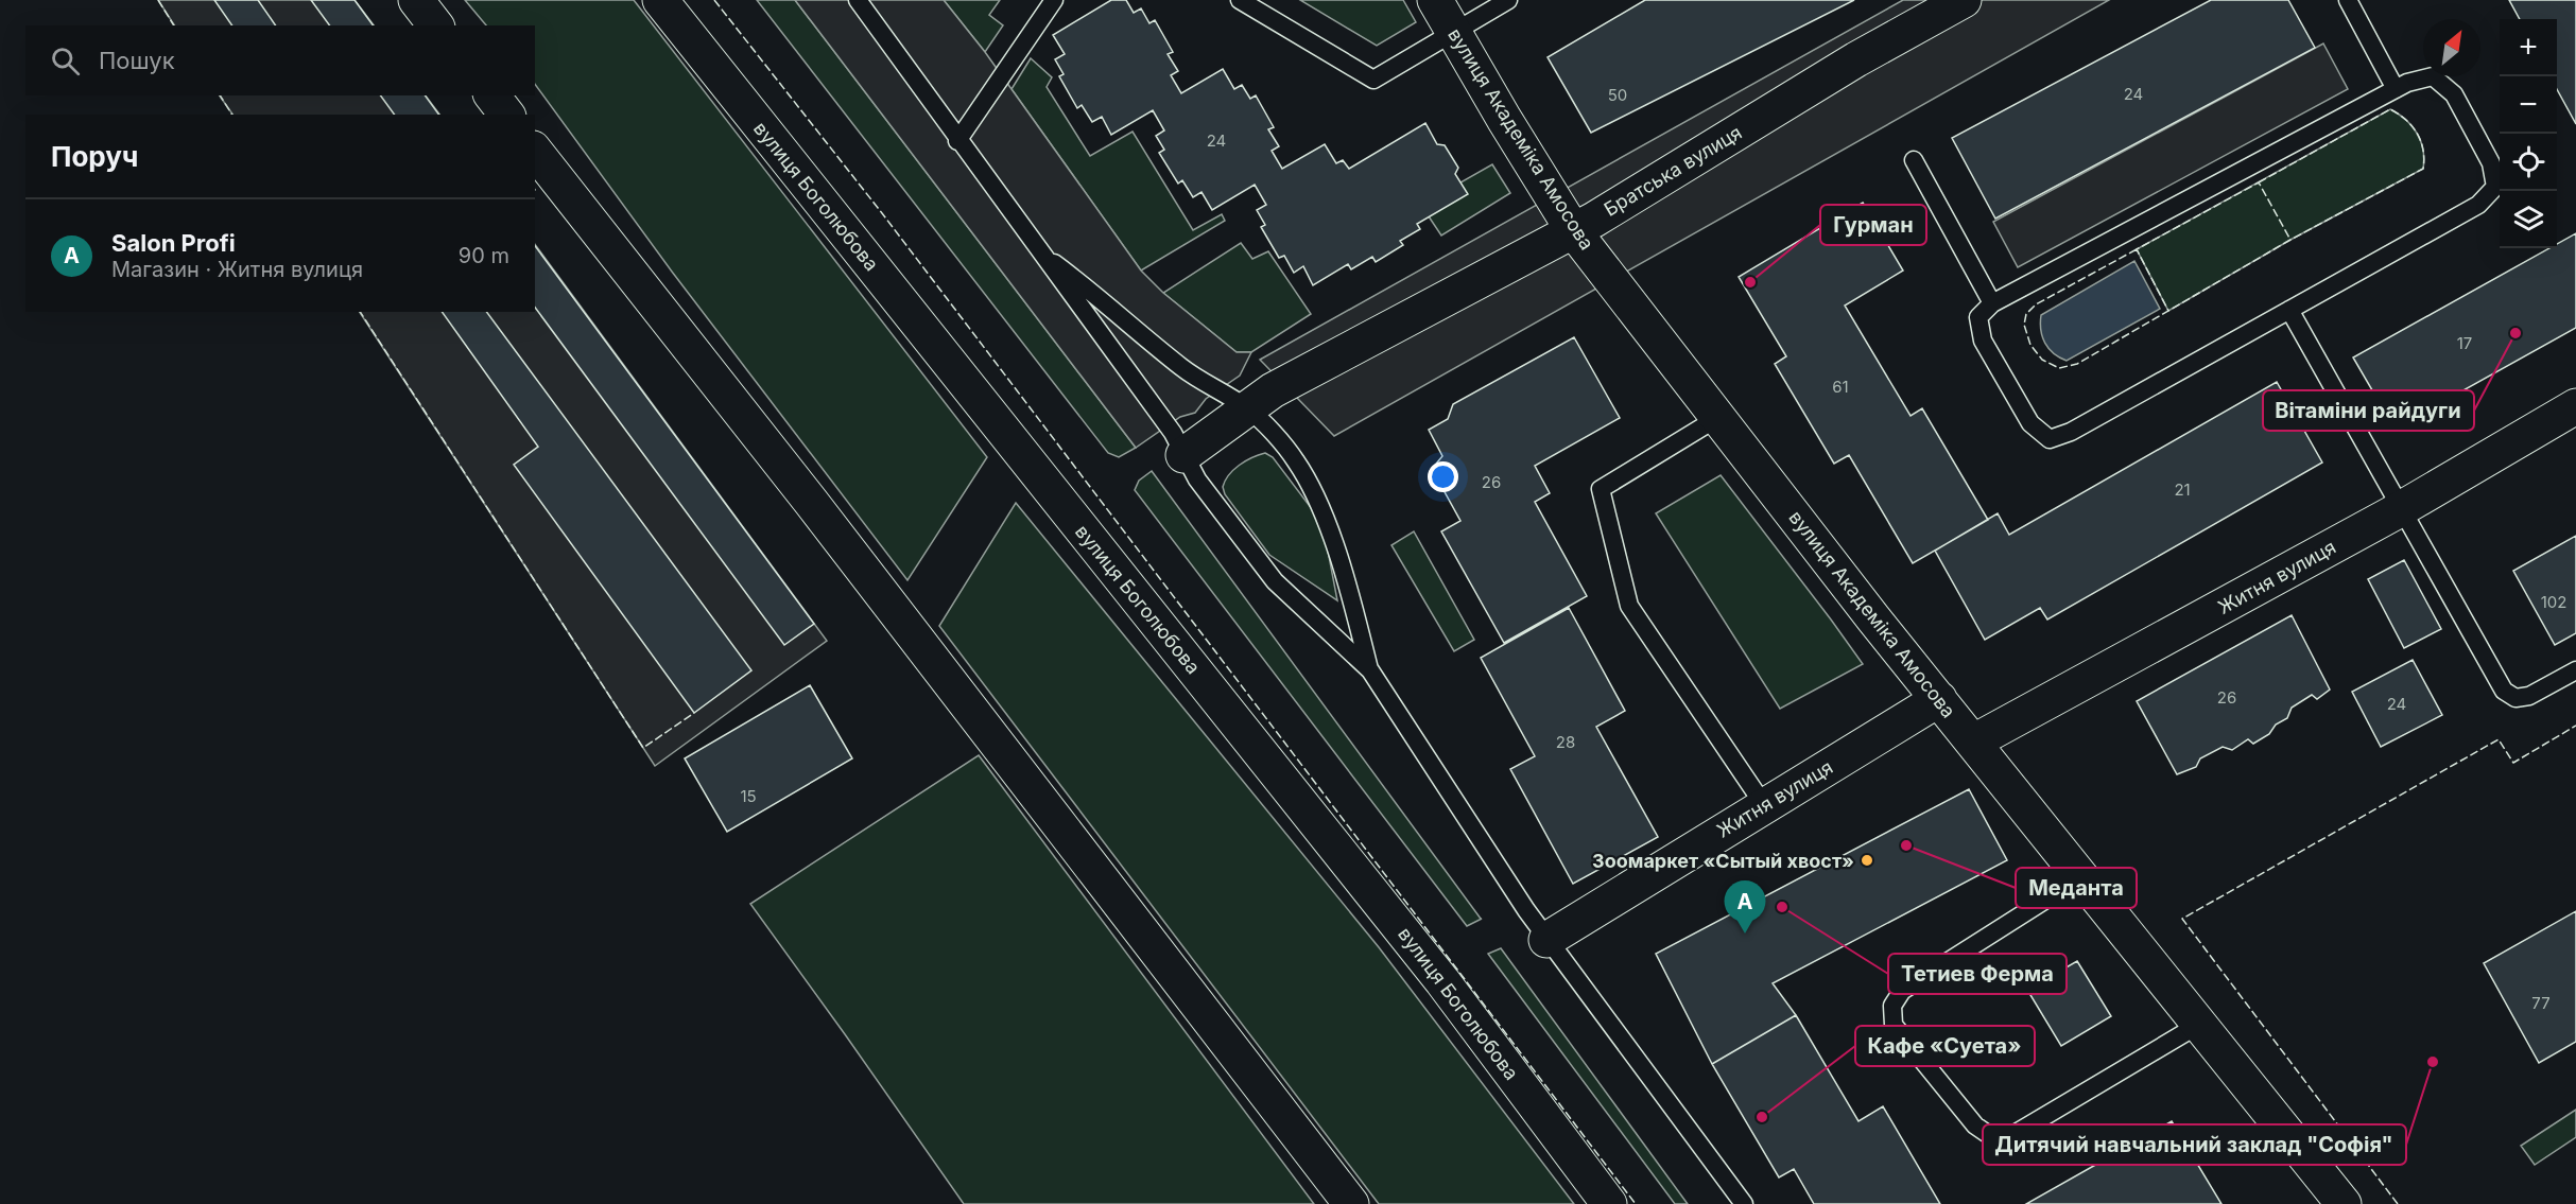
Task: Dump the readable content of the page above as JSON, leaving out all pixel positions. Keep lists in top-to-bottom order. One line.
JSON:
{"streets":{"street":["вулиця Академіка Амосова","Братська вулиця","вулиця Боголюбова","Житня вулиця"]},"crossings":[["вулиця Академіка Амосова","Братська вулиця"],["вулиця Академіка Амосова","Житня вулиця"]],"places":["Гурман","Вітаміни райдуги","Меданта","Зоомаркет «Сытый хвост»","Тетиев Ферма","Дитячий навчальний заклад \"Софія\"","Кафе «Суета»"],"house_numbers":["24","50","24","17","61","26","21","102","26","24","28","15","77"],"north":"top right","page":{"map_buttons":["+","−"],"search":"Пошук","heading":"Поруч","list":[{"mark":"A","name":"Salon Profi","note":"Магазин · Житня вулиця","value":"90 m"}],"pins":"A"}}
